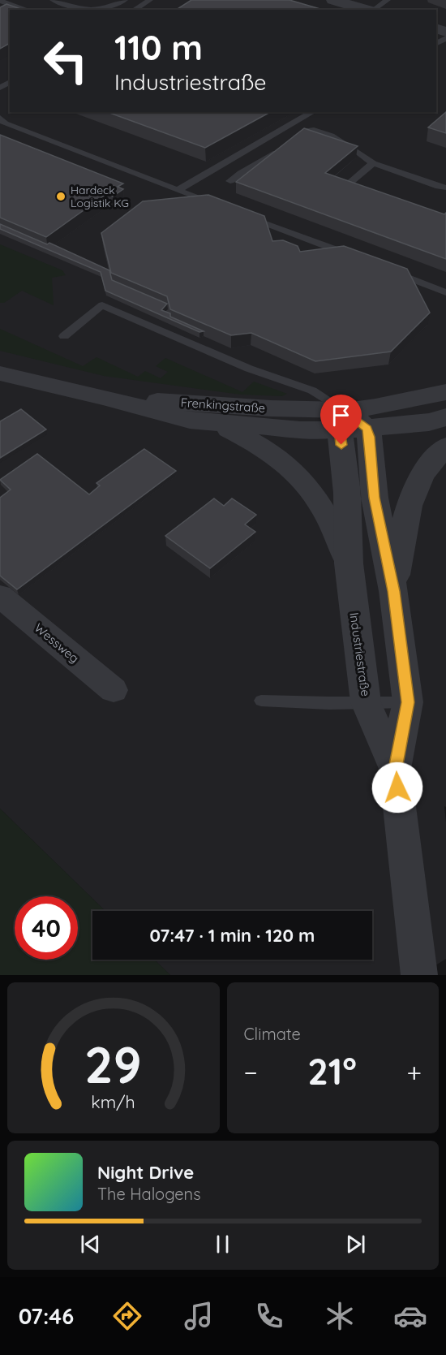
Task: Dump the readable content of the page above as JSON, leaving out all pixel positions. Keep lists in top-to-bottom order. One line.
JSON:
{"streets":{"street":["Frenkingstraße","Wessweg","Industriestraße"]},"crossings":[["Frenkingstraße","Industriestraße"]],"places":["Hardeck Logistik KG"],"page":{"turn":["110 m","Industriestraße"],"limit":"40","trip":"07:47 · 1 min · 120 m","tile":"Climate","heat":["−","21°","+"],"song":["Night Drive","The Halogens"],"tabs":"07:46","gauge":["29","km/h"]}}
